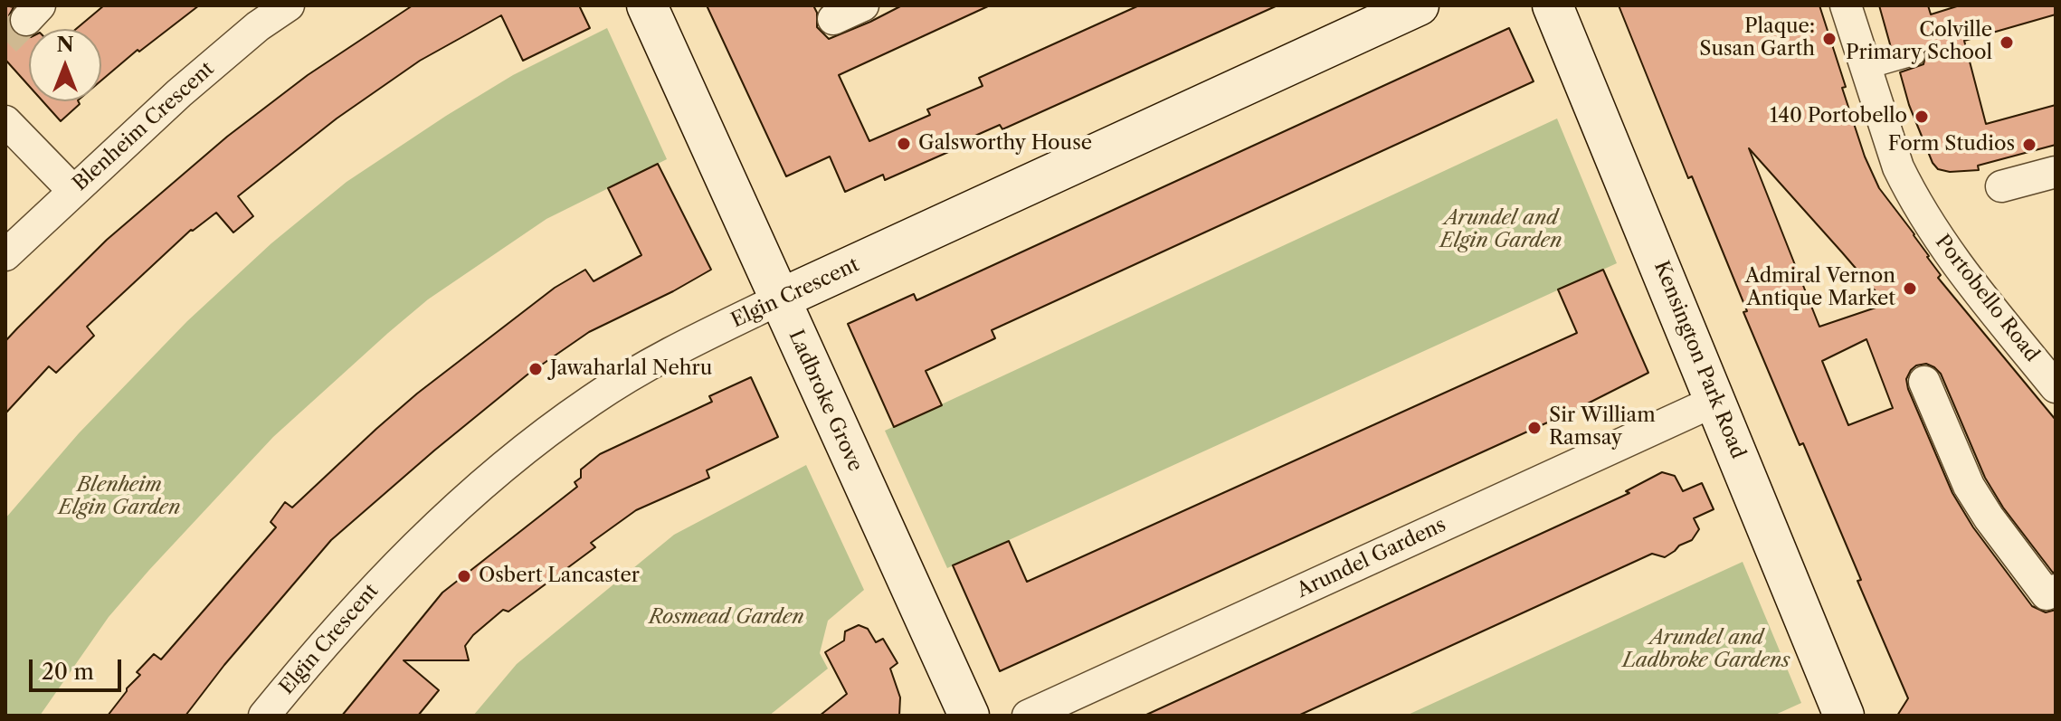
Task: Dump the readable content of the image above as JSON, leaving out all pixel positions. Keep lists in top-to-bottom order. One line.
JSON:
{"streets":{"main road":["Elgin Crescent","Kensington Park Road","Ladbroke Grove"],"street":["Blenheim Crescent","Portobello Road","Arundel Gardens"]},"crossings":[["Elgin Crescent","Ladbroke Grove"],["Kensington Park Road","Arundel Gardens"]],"parks":["Arundel and Elgin Garden","Blenheim Elgin Garden","Rosmead Garden","Arundel and Ladbroke Gardens"],"places":["Plaque: Susan Garth","Colville Primary School","140 Portobello","Galsworthy House","Form Studios","Admiral Vernon Antique Market","Jawaharlal Nehru","Sir William Ramsay","Osbert Lancaster"],"scale_bar":"20 m","north":"top"}
